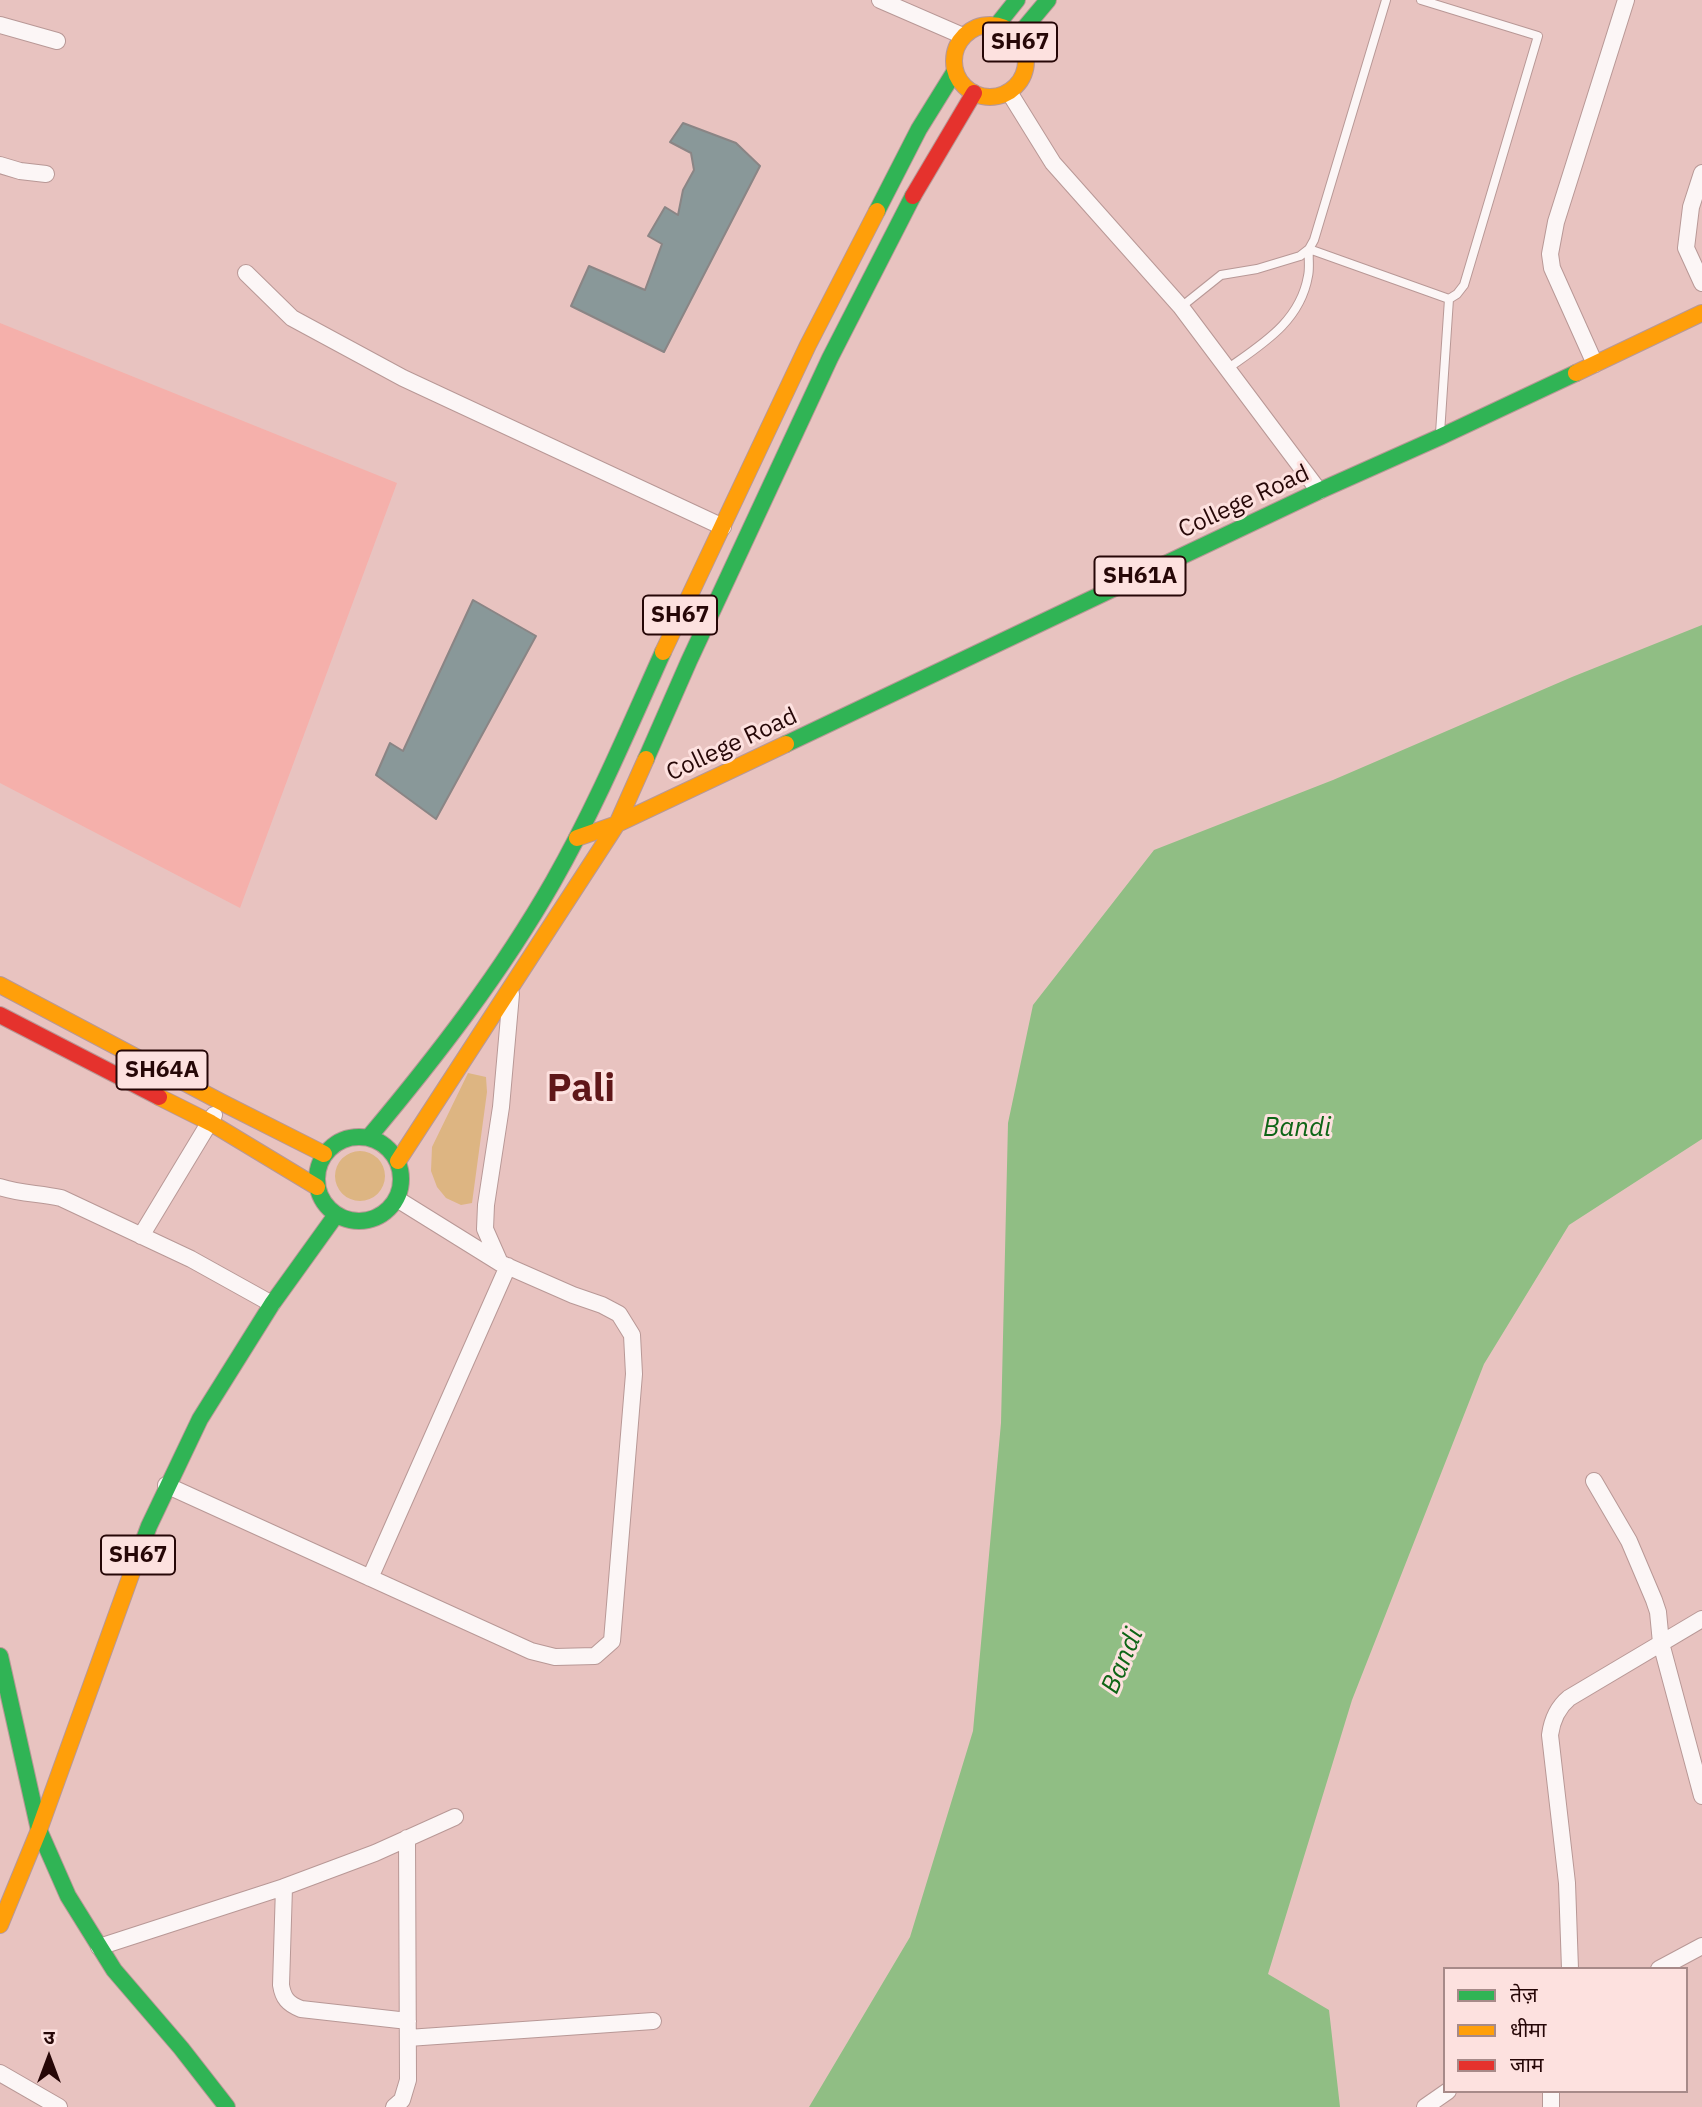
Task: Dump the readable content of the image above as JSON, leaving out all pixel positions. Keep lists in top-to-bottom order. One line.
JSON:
{"streets":{"main road":["SH67","College Road","SH61A","SH64A"]},"crossings":[["SH67","College Road"],["SH67","SH64A"]],"districts":["Pali"],"water":["Bandi"],"legend":["तेज़","धीमा","जाम"],"north":"top"}
